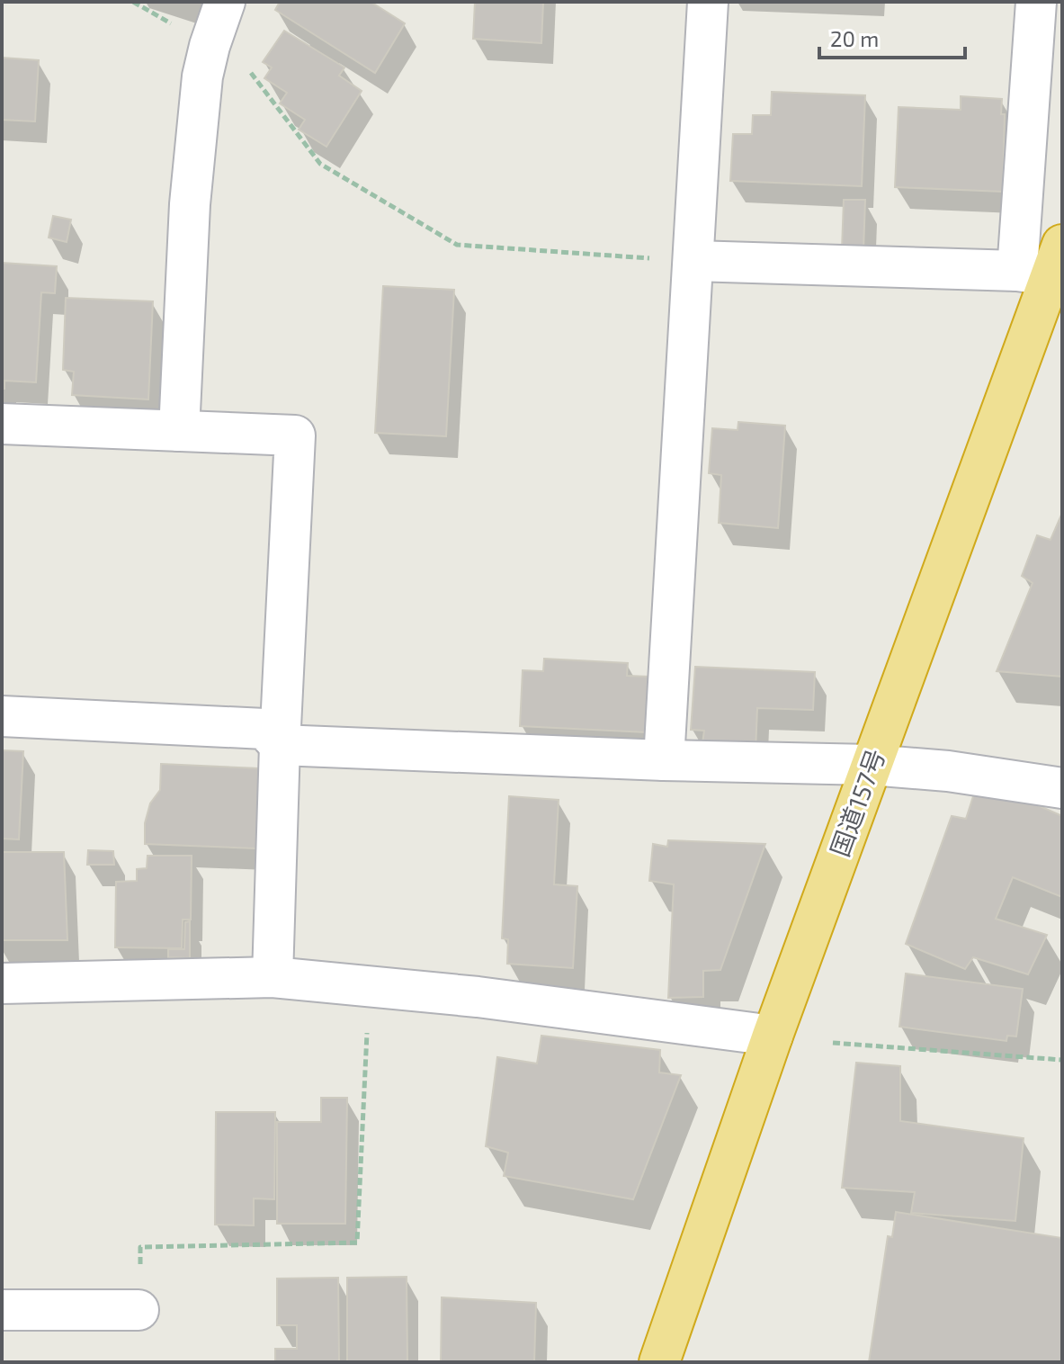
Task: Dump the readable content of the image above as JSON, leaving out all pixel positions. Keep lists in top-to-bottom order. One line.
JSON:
{"streets":{"highway":["国道157号"]},"scale_bar":"20 m"}
